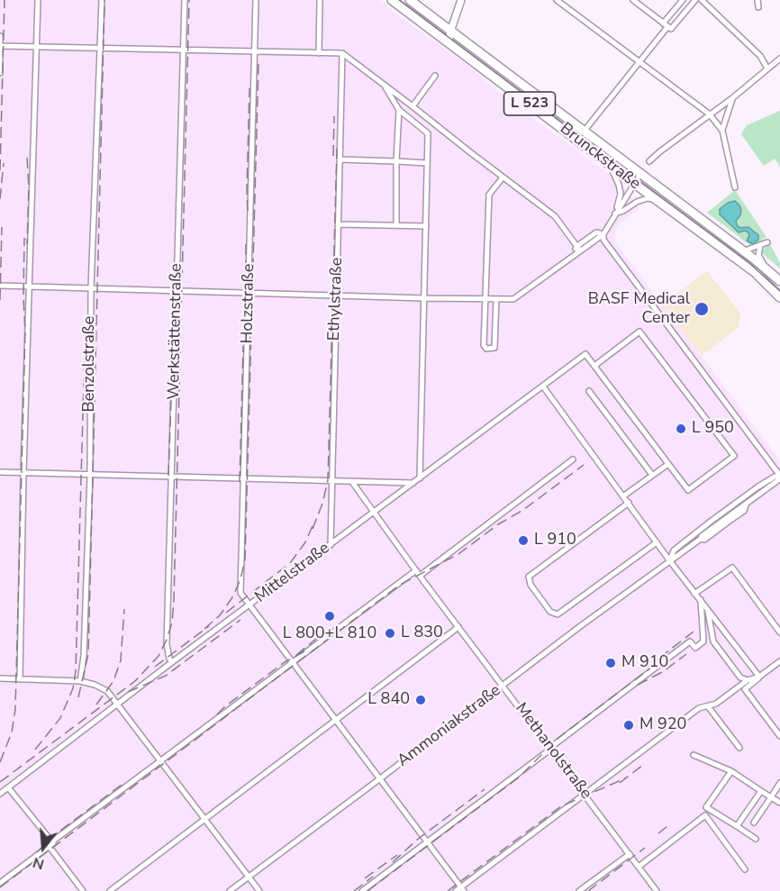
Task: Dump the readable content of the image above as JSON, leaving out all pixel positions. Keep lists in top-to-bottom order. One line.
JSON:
{"streets":{"main road":["L 523","Brunckstraße"],"street":["Ethylstraße","Holzstraße","Werkstättenstraße","Benzolstraße","Mittelstraße","Ammoniakstraße","Methanolstraße"]},"crossings":[["Ethylstraße","Mittelstraße"],["Holzstraße","Mittelstraße"],["Holzstraße","Ammoniakstraße"],["Werkstättenstraße","Mittelstraße"],["Mittelstraße","Methanolstraße"],["Ammoniakstraße","Methanolstraße"]],"places":["BASF Medical Center","L 950","L 910","L 800+L 810","L 830","M 910","L 840","M 920"],"north":"bottom"}
